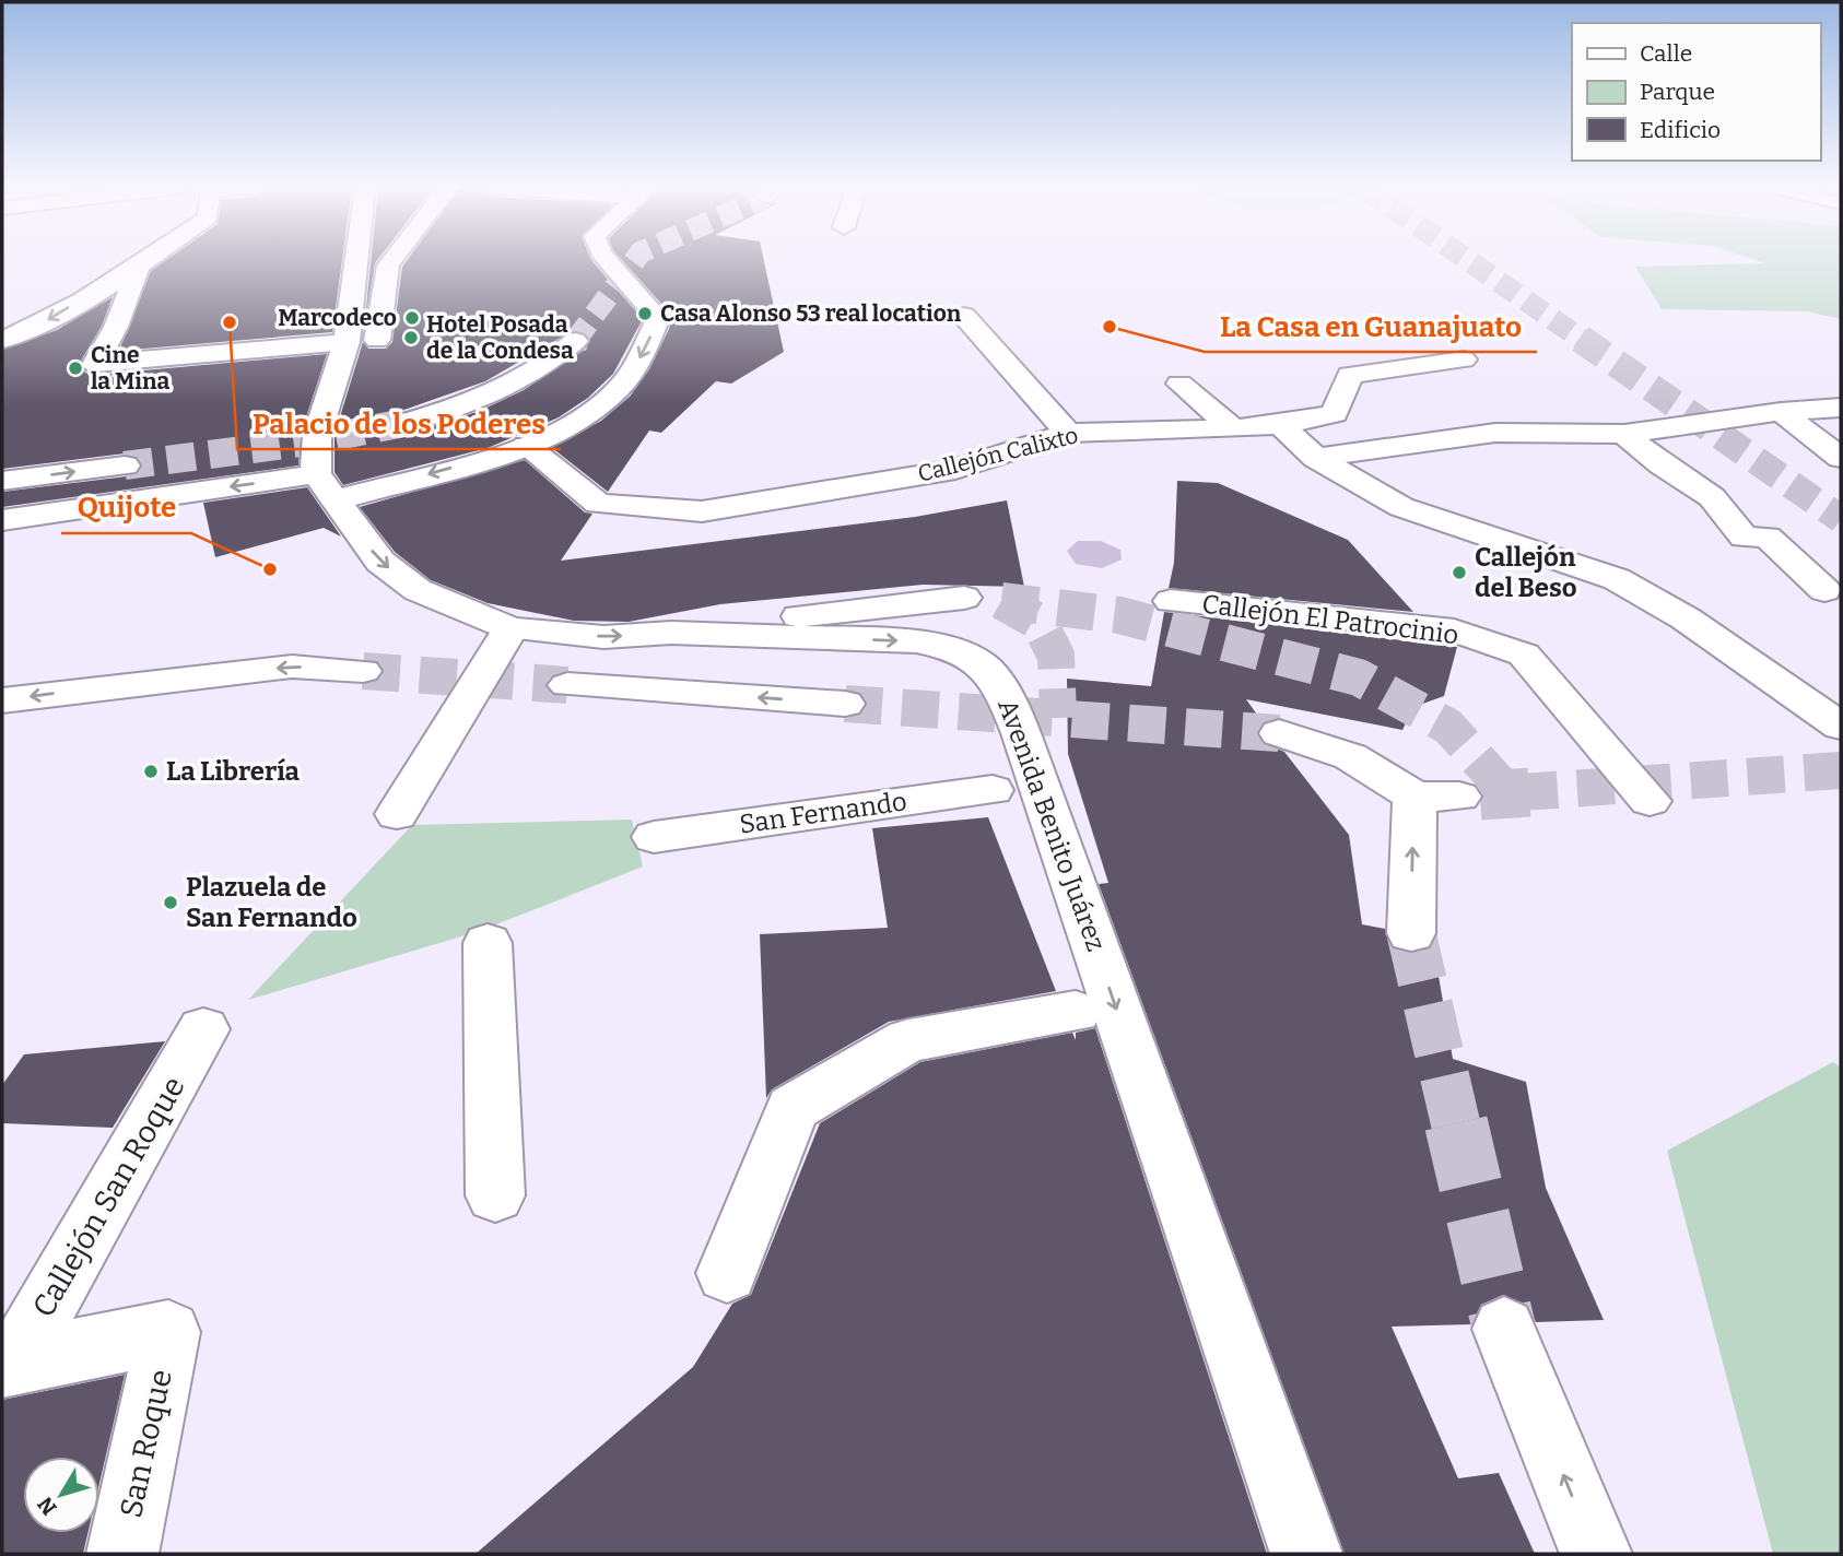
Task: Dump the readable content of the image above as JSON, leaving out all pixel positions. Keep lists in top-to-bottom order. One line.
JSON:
{"streets":{"street":["Callejón Calixto","Callejón El Patrocinio","San Fernando","Avenida Benito Juárez","Callejón San Roque","San Roque"]},"crossings":[["Callejón San Roque","San Roque"]],"places":["Casa Alonso 53 real location","Marcodeco","Palacio de los Poderes","La Casa en Guanajuato","Hotel Posada de la Condesa","Cine la Mina","Quijote","Callejón del Beso","La Librería","Plazuela de San Fernando"],"legend":["Calle","Parque","Edificio"],"north":"bottom left"}
